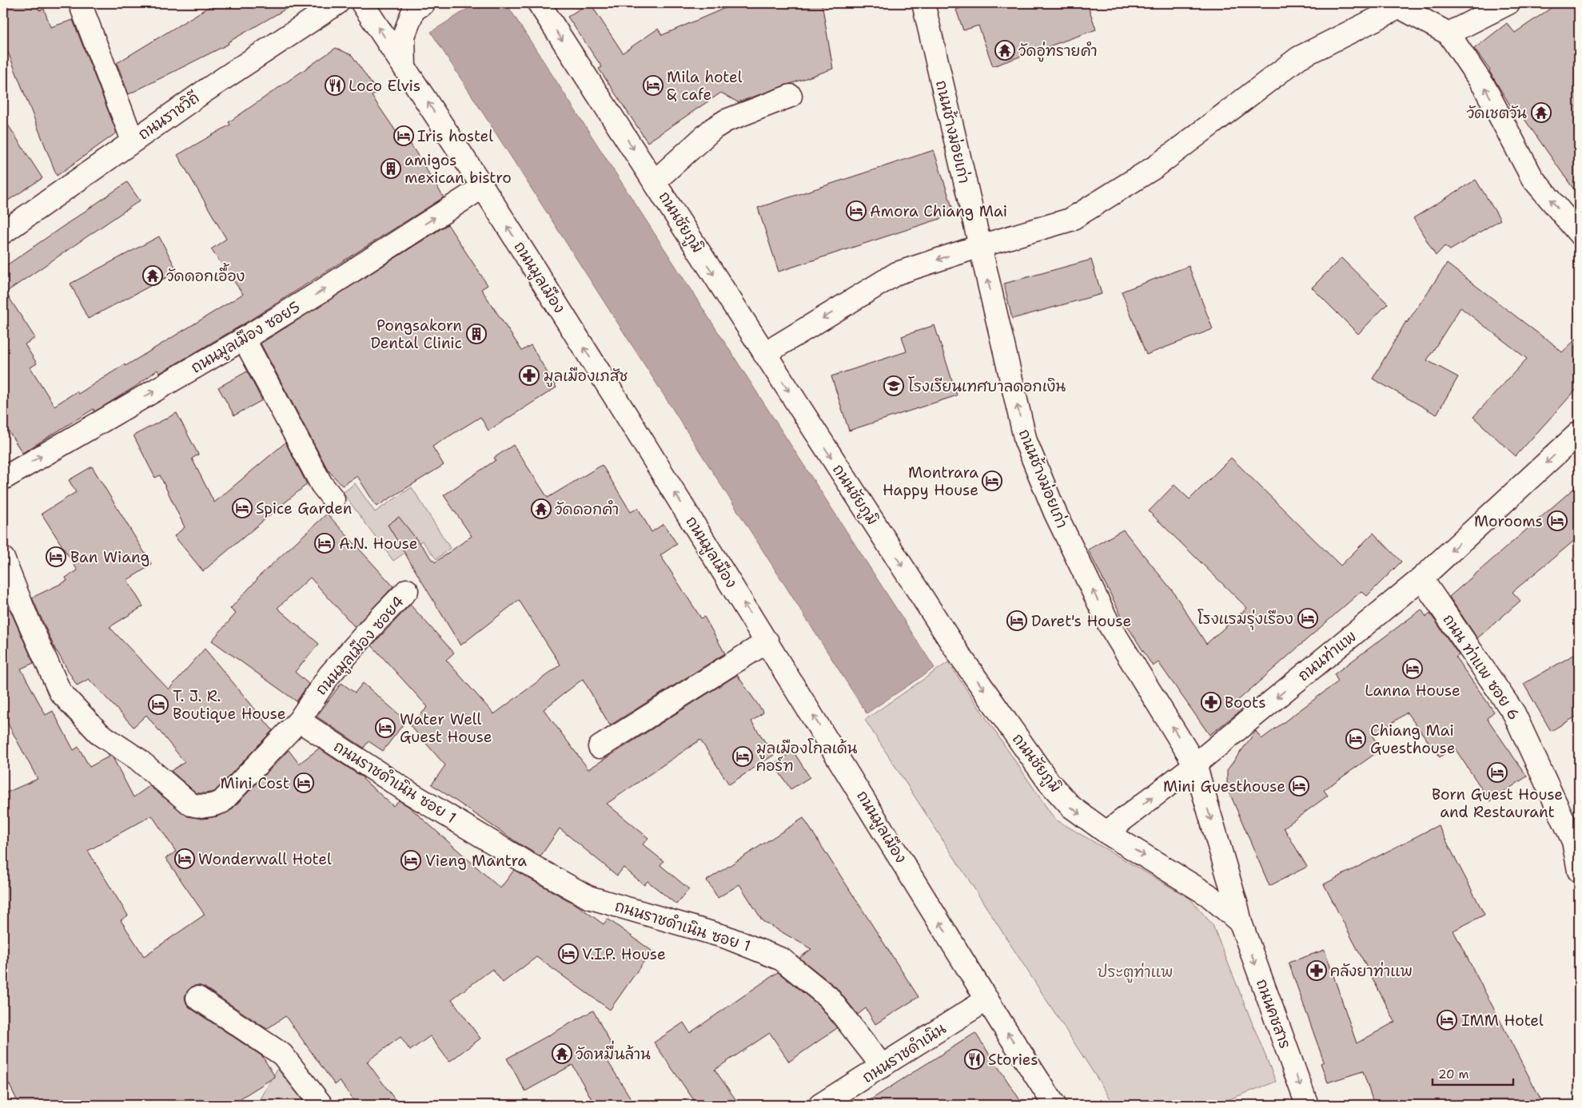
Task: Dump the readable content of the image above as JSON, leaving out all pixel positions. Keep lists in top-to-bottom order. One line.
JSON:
{"streets":{"street":["ถนนราชวิถี","ถนนช้างม่อยเก่า","ถนนชัยภูมิ","ถนนมูลเมือง","ถนนมูลเมือง ซอย5","ถนนมูลเมือง ซอย4","ถนนท่าแพ","ถนน ท่าแพ ซอย 6","ถนนราชดำเนิน ซอย 1","ถนนคชสาร","ถนนราชดำเนิน"]},"crossings":[["ถนนช้างม่อยเก่า","ถนนท่าแพ"],["ถนนชัยภูมิ","ถนนท่าแพ"],["ถนนชัยภูมิ","ถนนคชสาร"],["ถนนมูลเมือง","ถนนมูลเมือง ซอย5"],["ถนนมูลเมือง","ถนนราชดำเนิน"],["ถนนมูลเมือง ซอย4","ถนนราชดำเนิน ซอย 1"],["ถนนท่าแพ","ถนน ท่าแพ ซอย 6"],["ถนนราชดำเนิน ซอย 1","ถนนราชดำเนิน"]],"one_way":["ถนนช้างม่อยเก่า","ถนนชัยภูมิ","ถนนมูลเมือง","ถนนมูลเมือง ซอย5","ถนนคชสาร"],"parks":["ประตูท่าแพ"],"places":{"temple":["วัดอู่ทรายคำ","วัดเชตวัน","วัดดอกเอื้อง","วัดดอกคำ","วัดหมื่นล้าน"],"restaurant":["Loco Elvis","Stories"],"hotel":["Mila hotel & cafe","Iris hostel","Amora Chiang Mai","Montrara Happy House","Spice Garden","Morooms","A.N. House","Ban Wiang","โรงแรมรุ่งเรือง","Daret's House","Lanna House","T. J. R. Boutique House","Water Well Guest House","Chiang Mai Guesthouse","มูลเมืองโกลเด้น คอร์ท","Born Guest House and Restaurant","Mini Cost","Mini Guesthouse","Wonderwall Hotel","Vieng Mantra","V.I.P. House","IMM Hotel"],"building":["amigos mexican bistro","Pongsakorn Dental Clinic"],"pharmacy":["มูลเมืองเภสัช","Boots","คลังยาท่าแพ"],"school or university":["โรงเรียนเทศบาลดอกเงิน"]},"scale_bar":"20 m"}
